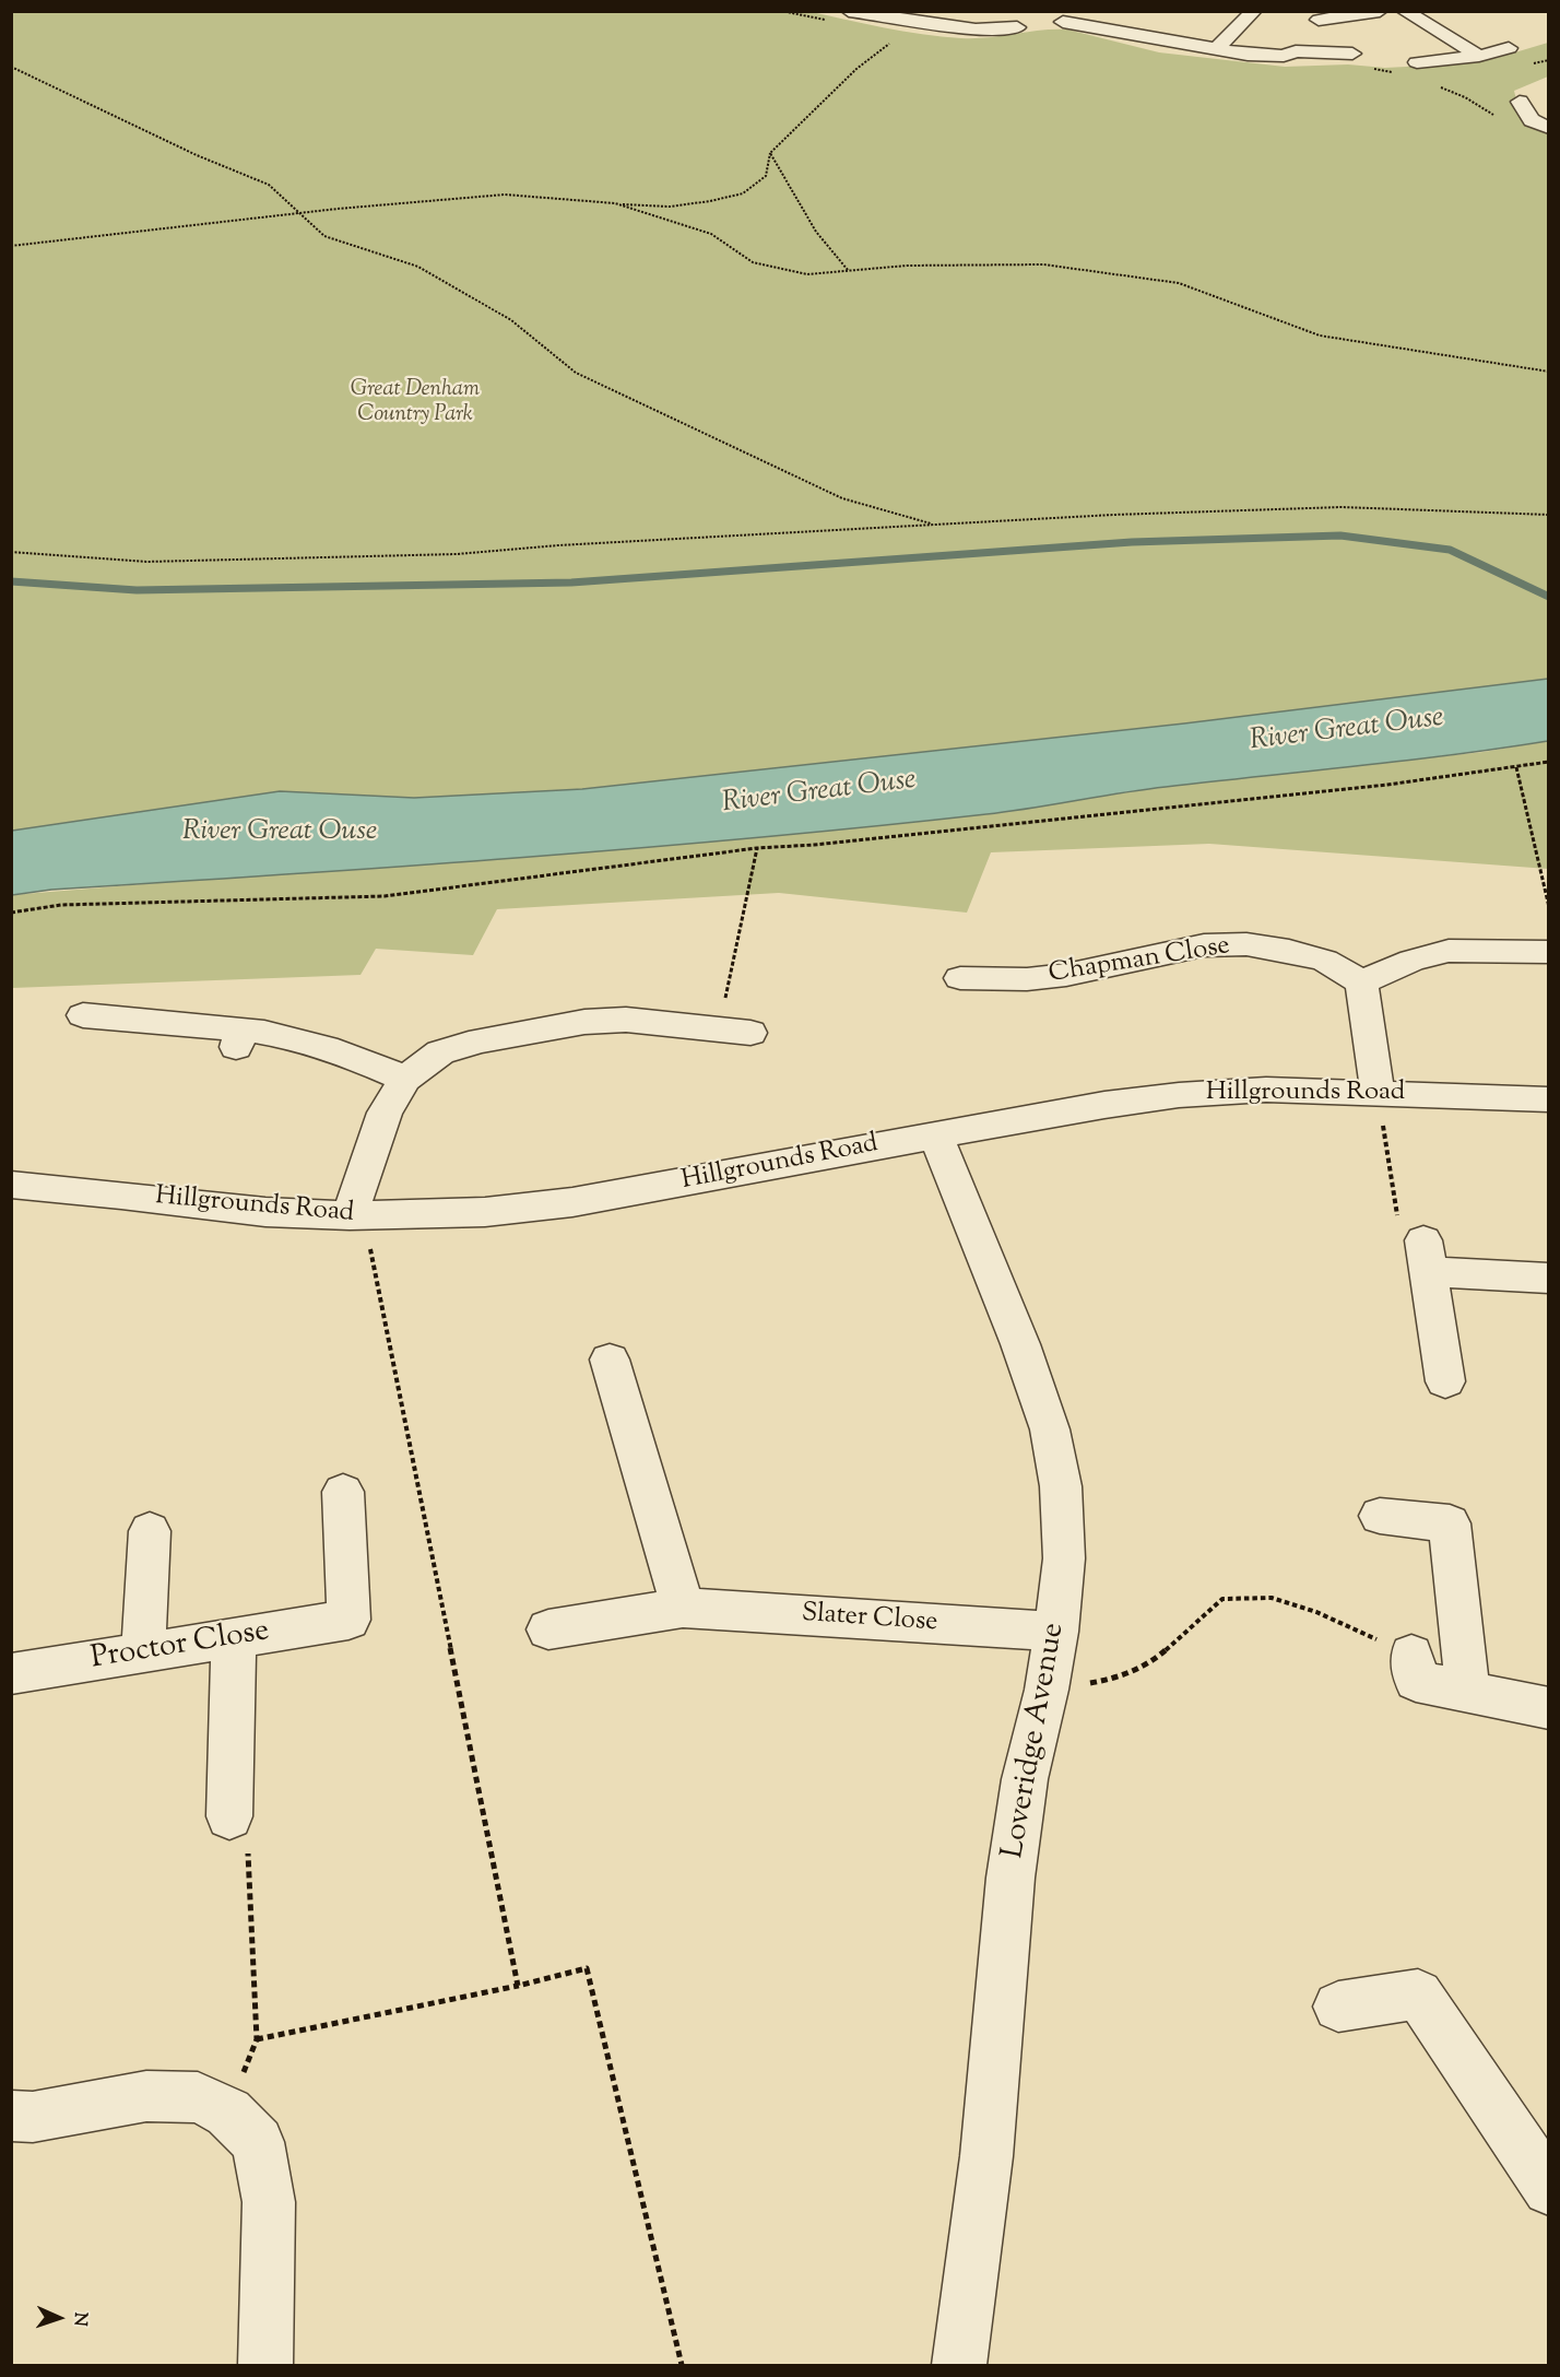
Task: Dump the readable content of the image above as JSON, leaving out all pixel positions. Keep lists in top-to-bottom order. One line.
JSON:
{"streets":{"street":["Chapman Close","Hillgrounds Road","Slater Close","Proctor Close","Loveridge Avenue"]},"crossings":[["Hillgrounds Road","Loveridge Avenue"],["Slater Close","Loveridge Avenue"]],"water":["River Great Ouse"],"parks":["Great Denham Country Park"],"north":"right"}
